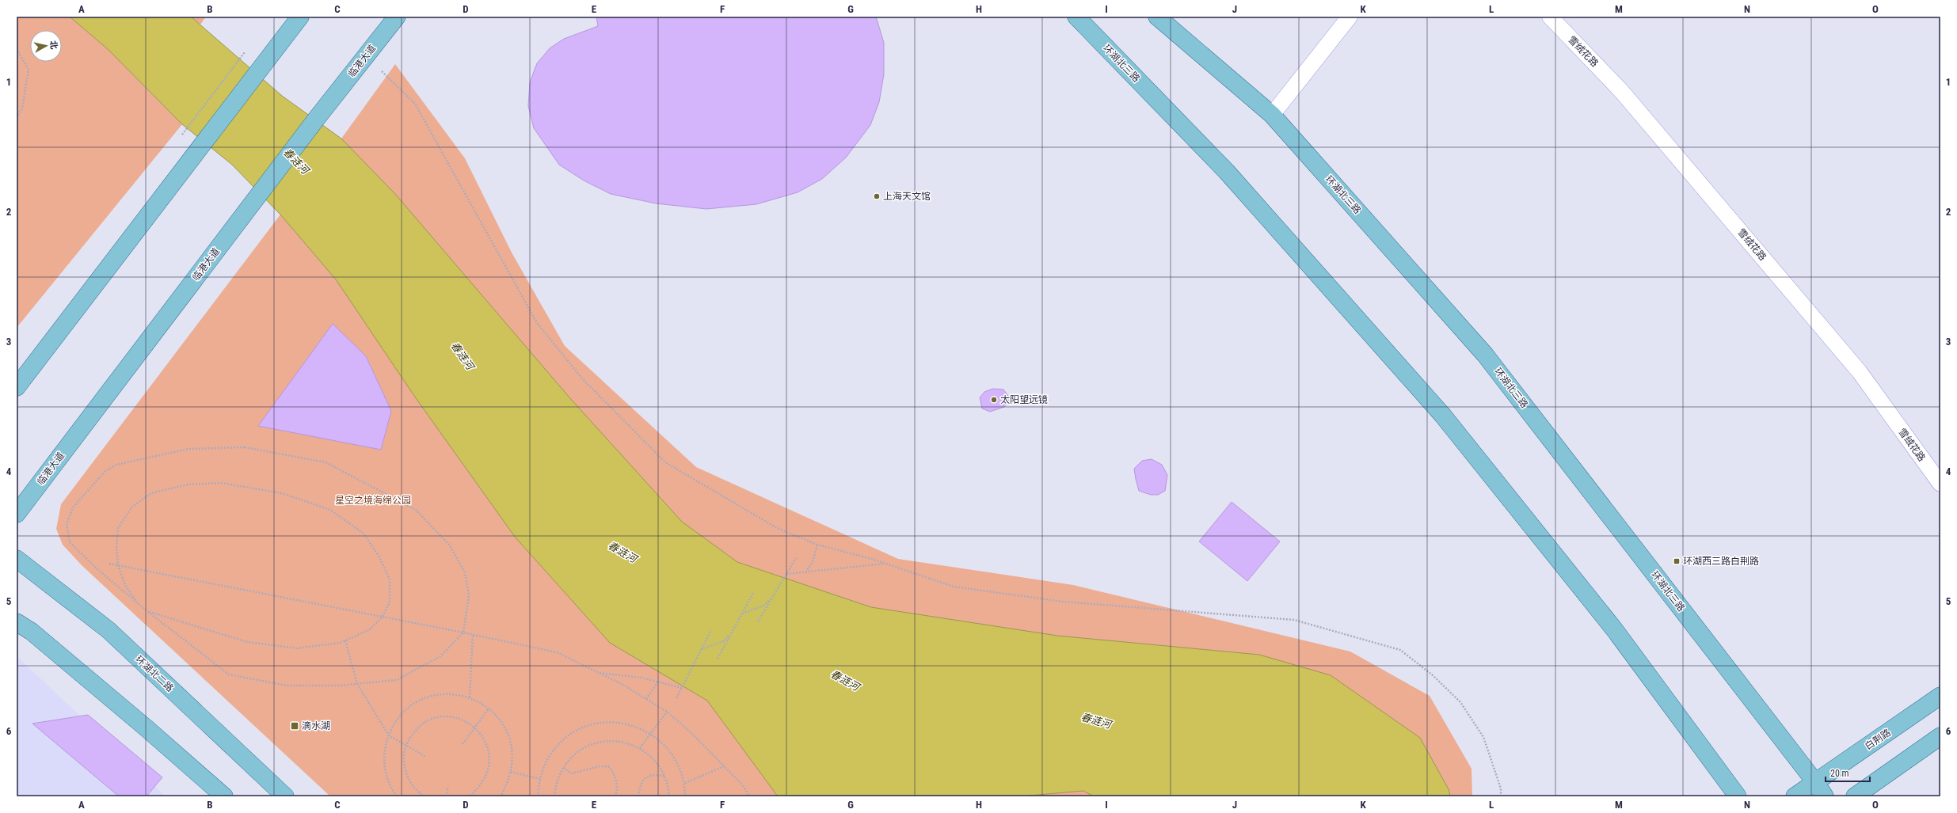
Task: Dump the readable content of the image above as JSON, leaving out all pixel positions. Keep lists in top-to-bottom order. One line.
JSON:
{"streets":{"main road":["临港大道","环湖北三路","环湖北二路","白荆路"],"street":["雪绒花路"]},"crossings":[["环湖北三路","白荆路"]],"water":["春涟河"],"parks":["星空之境海绵公园"],"places":{"other":["上海天文馆","太阳望远镜"],"transit":["环湖西三路白荆路","滴水湖"]},"scale_bar":"20 m","north":"right","grid":{"columns":["A","B","C","D","E","F","G","H","I","J","K","L","M","N","O"],"rows":["1","2","3","4","5","6"]}}
